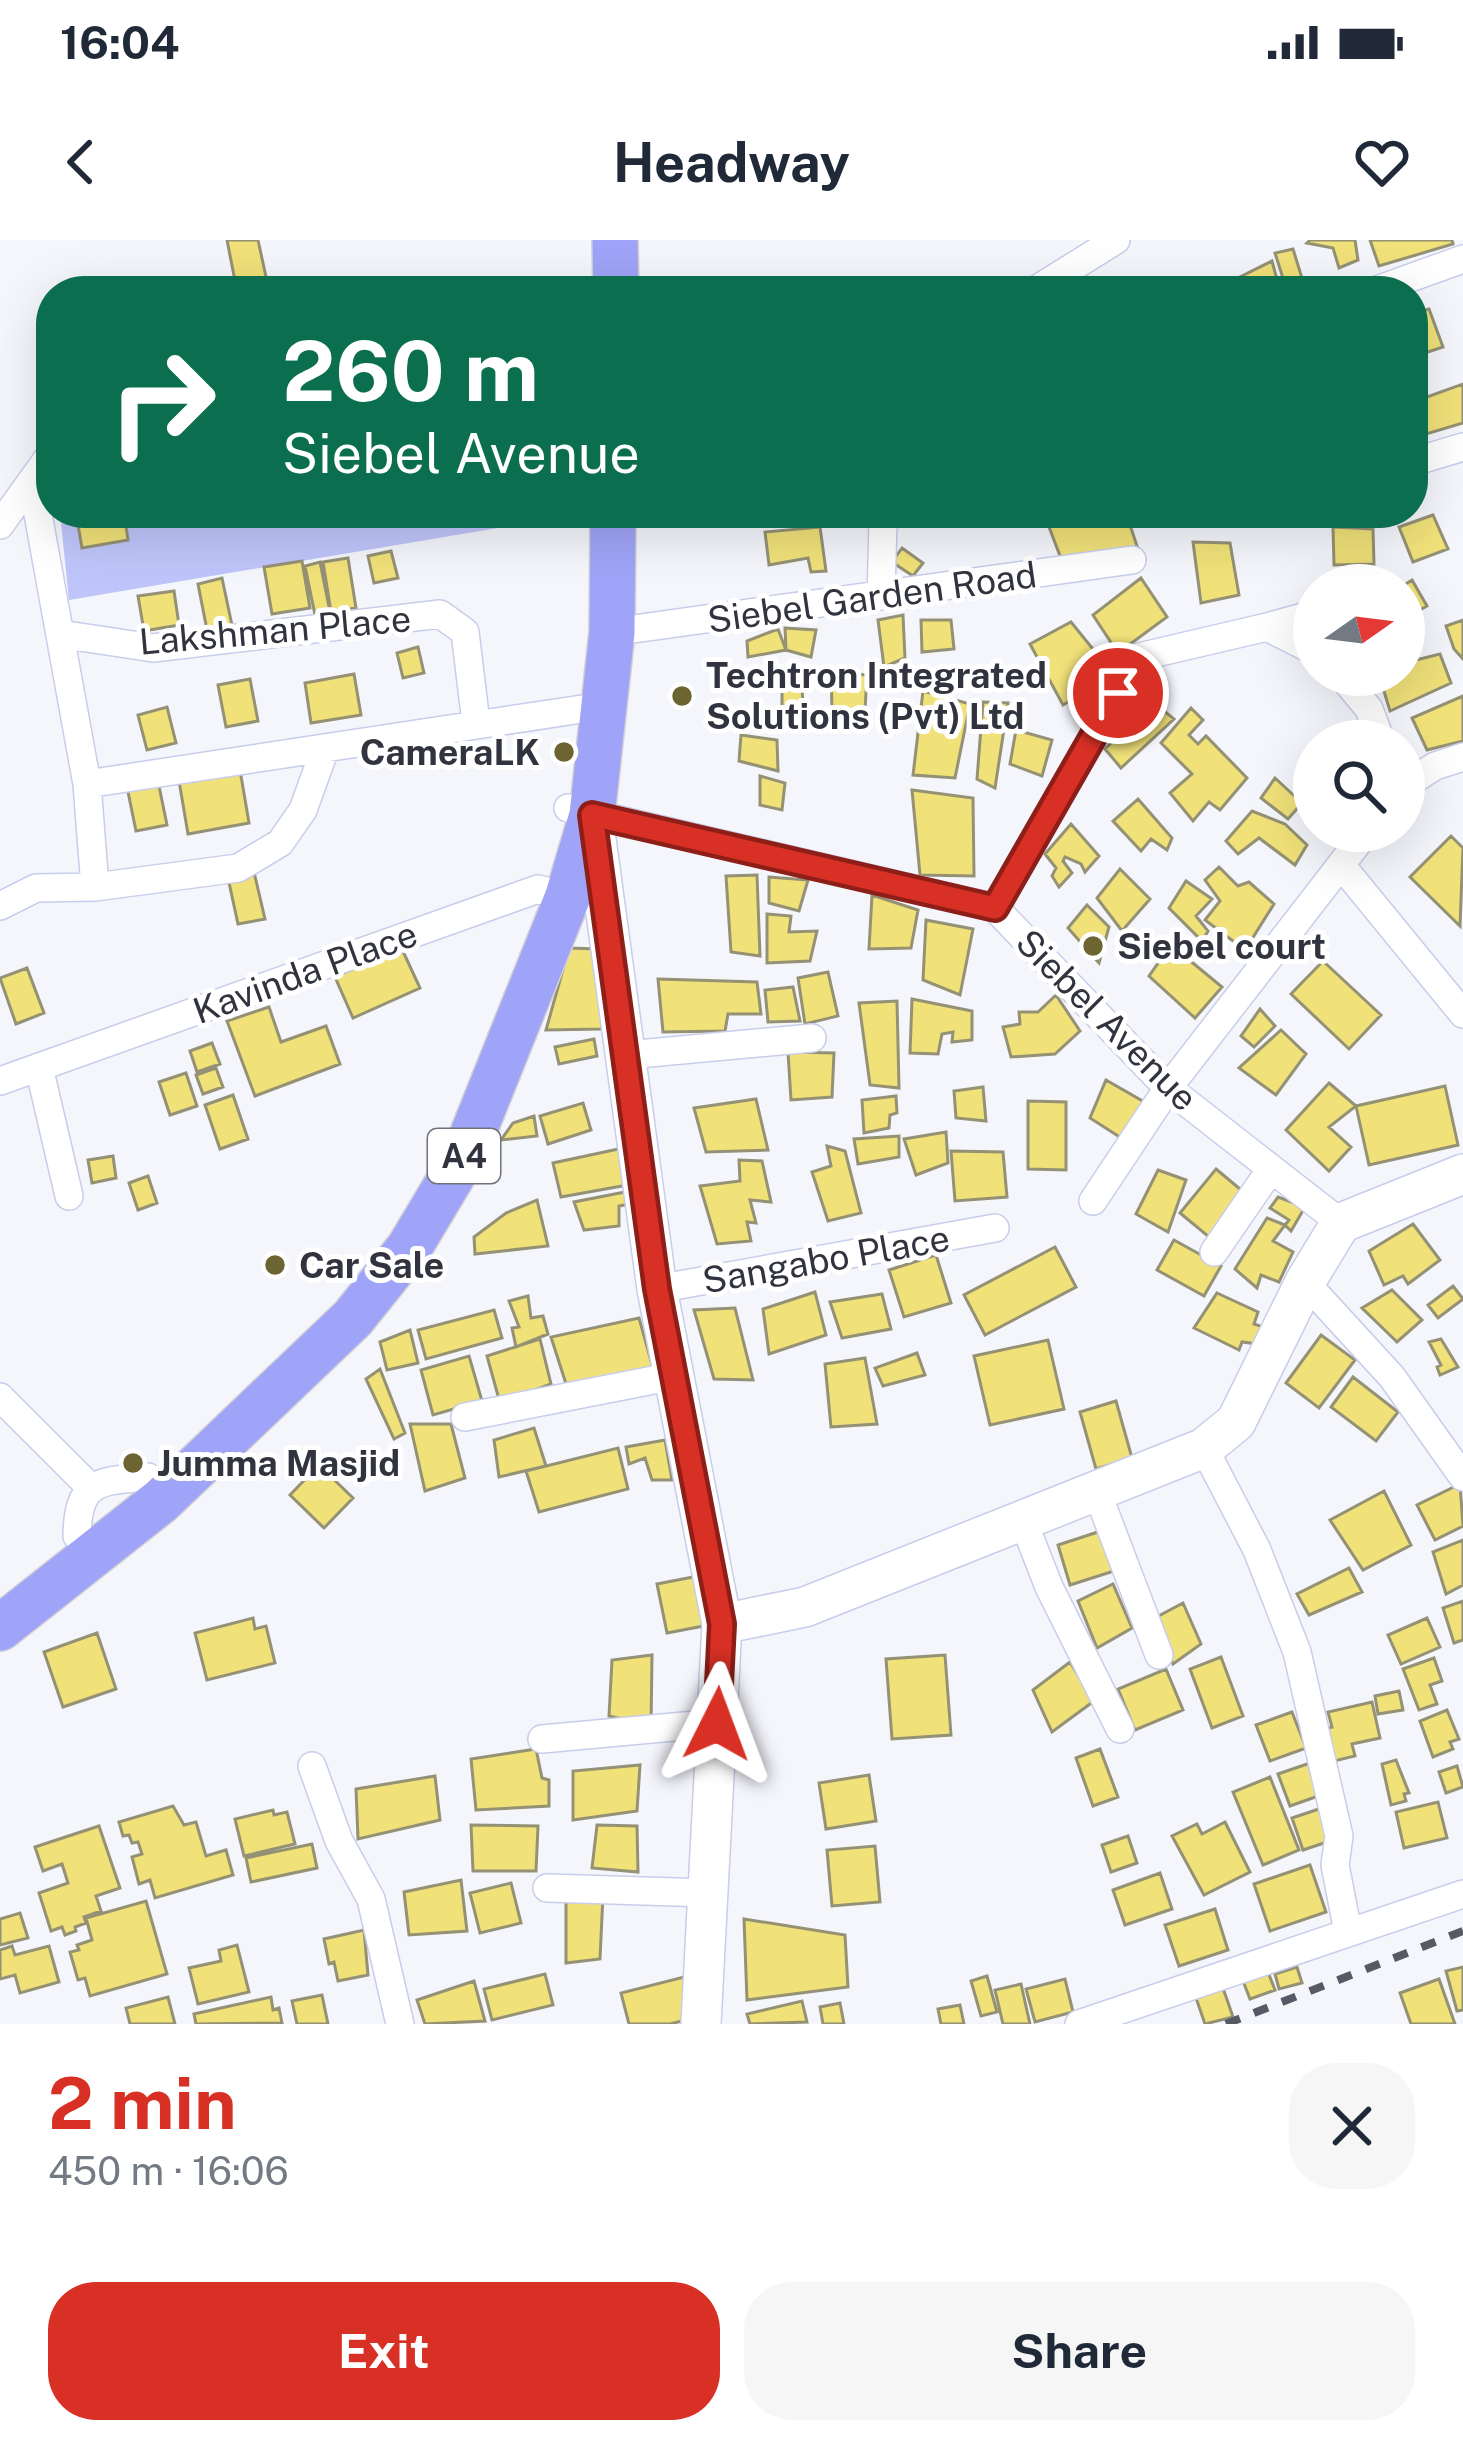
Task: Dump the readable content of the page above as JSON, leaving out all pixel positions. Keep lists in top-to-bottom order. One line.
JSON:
{"streets":{"highway":["A4"],"street":["Siebel Garden Road","Lakshman Place","Kavinda Place","Siebel Avenue","Sangabo Place"]},"crossings":[["Siebel Garden Road","A4"],["Kavinda Place","A4"],["Siebel Avenue","A4"]],"places":["Techtron Integrated Solutions (Pvt) Ltd","CameraLK","Siebel court","Car Sale","Jumma Masjid"],"north":"right","page":{"status":"16:04","header":"Headway","turn":["260 m","Siebel Avenue"],"heading":["2 min","450 m · 16:06"],"buttons":["Exit","Share"]}}
